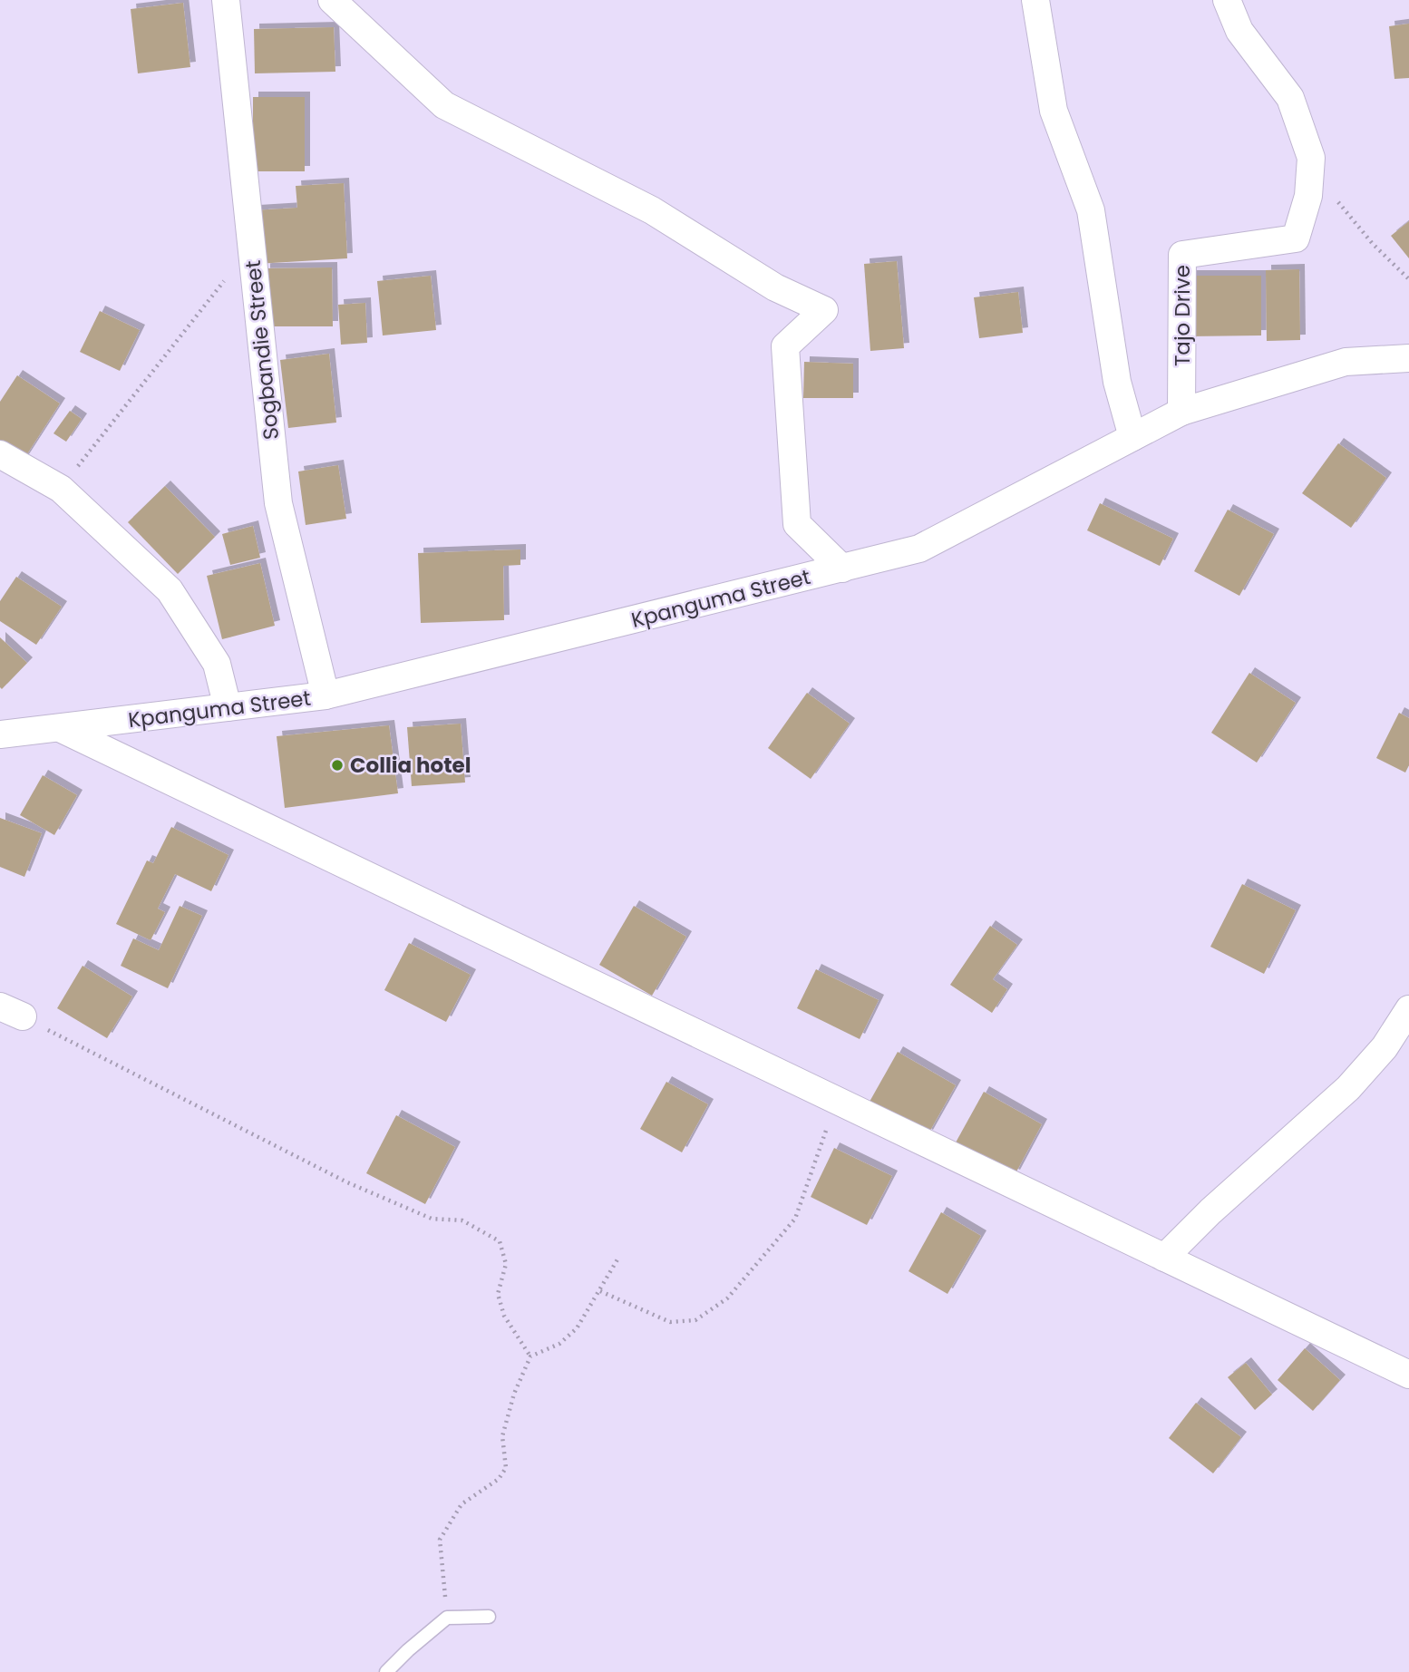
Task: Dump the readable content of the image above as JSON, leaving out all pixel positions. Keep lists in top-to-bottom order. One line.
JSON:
{"streets":{"street":["Tajo Drive","Sogbandie Street","Kpanguma Street"]},"crossings":[["Tajo Drive","Kpanguma Street"],["Sogbandie Street","Kpanguma Street"]],"places":["Collia hotel"]}
